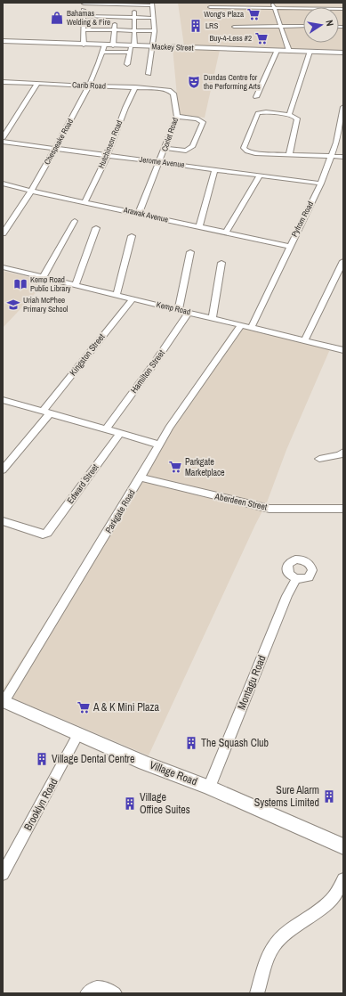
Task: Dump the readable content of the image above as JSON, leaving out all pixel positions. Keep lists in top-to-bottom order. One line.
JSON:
{"streets":{"main road":["Mackey Street","Village Road"],"street":["Carib Road","Corlet Road","Chespeake Road","Hutchinson Road","Jerome Avenue","Arawak Avenue","Pyfrom Road","Kemp Road","Kingston Street","Hamilton Street","Edward Street","Aberdeen Street","Parkgate Road","Montagu Road","Brooklyn Road"]},"crossings":[["Mackey Street","Chespeake Road"],["Carib Road","Corlet Road"],["Carib Road","Chespeake Road"],["Carib Road","Hutchinson Road"],["Corlet Road","Jerome Avenue"],["Corlet Road","Arawak Avenue"],["Chespeake Road","Jerome Avenue"],["Chespeake Road","Arawak Avenue"],["Hutchinson Road","Jerome Avenue"],["Hutchinson Road","Arawak Avenue"],["Jerome Avenue","Pyfrom Road"],["Arawak Avenue","Pyfrom Road"],["Pyfrom Road","Kemp Road"],["Kemp Road","Kingston Street"],["Kemp Road","Hamilton Street"],["Kemp Road","Parkgate Road"],["Aberdeen Street","Parkgate Road"],["Parkgate Road","Village Road"],["Montagu Road","Village Road"],["Village Road","Brooklyn Road"]],"places":{"supermarket":["Wong's Plaza","Buy-4-Less #2","Parkgate Marketplace","A & K Mini Plaza"],"shop":["Bahamas Welding & Fire"],"building":["LRS","The Squash Club","Village Dental Centre","Sure Alarm Systems Limited","Village Office Suites"],"theatre":["Dundas Centre for the Performing Arts"],"library":["Kemp Road Public Library"],"school or university":["Uriah McPhee Primary School"]},"north":"right"}
